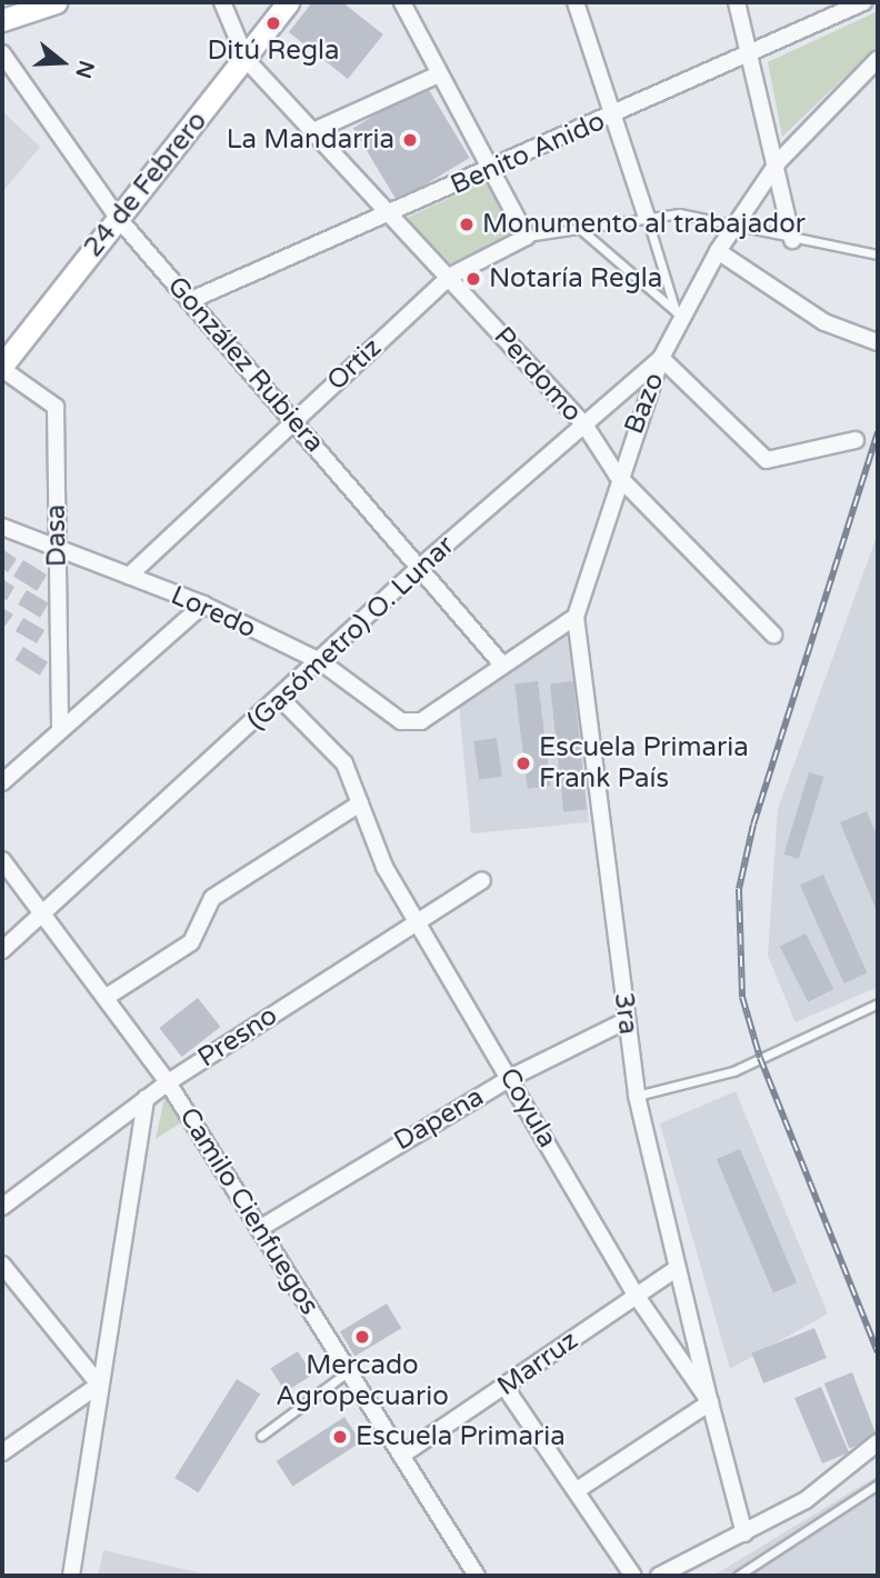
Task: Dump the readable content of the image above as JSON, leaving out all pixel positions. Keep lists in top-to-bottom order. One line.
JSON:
{"streets":{"main road":["24 de Febrero"],"street":["Benito Anido","González Rubiera","Ortiz","Perdomo","Bazo","Dasa","Loredo","(Gasómetro) O. Lunar","3ra","Presno","Coyula","Dapena","Camilo Cienfuegos","Marruz"]},"crossings":[["Benito Anido","González Rubiera"],["Benito Anido","Perdomo"],["24 de Febrero","González Rubiera"],["24 de Febrero","Perdomo"],["24 de Febrero","Dasa"],["González Rubiera","Ortiz"],["González Rubiera","Loredo"],["González Rubiera","(Gasómetro) O. Lunar"],["Ortiz","Perdomo"],["Ortiz","Loredo"],["Perdomo","Bazo"],["Perdomo","(Gasómetro) O. Lunar"],["Bazo","(Gasómetro) O. Lunar"],["Bazo","3ra"],["Dasa","Loredo"],["Loredo","(Gasómetro) O. Lunar"],["(Gasómetro) O. Lunar","Coyula"],["(Gasómetro) O. Lunar","Camilo Cienfuegos"],["3ra","Coyula"],["3ra","Dapena"],["3ra","Marruz"],["Presno","Coyula"],["Presno","Camilo Cienfuegos"],["Coyula","Dapena"],["Coyula","Marruz"],["Dapena","Camilo Cienfuegos"],["Camilo Cienfuegos","Marruz"]],"places":["Ditú Regla","La Mandarria","Monumento al trabajador","Notaría Regla","Escuela Primaria Frank País","Mercado Agropecuario","Escuela Primaria"],"north":"right"}
